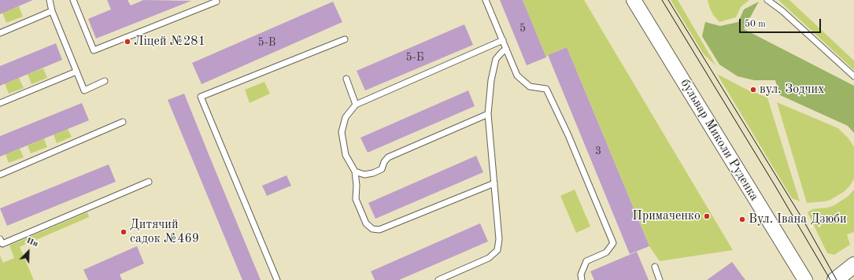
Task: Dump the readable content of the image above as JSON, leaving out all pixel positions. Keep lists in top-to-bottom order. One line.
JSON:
{"streets":{"street":["бульвар Миколи Руденка"]},"places":["Ліцей №281","вул. Зодчих","Примаченко","Вул. Івана Дзюби","Дитячий садок №469"],"house_numbers":["5","5-В","5-Б","3"],"scale_bar":"50 m","north":"top right"}
